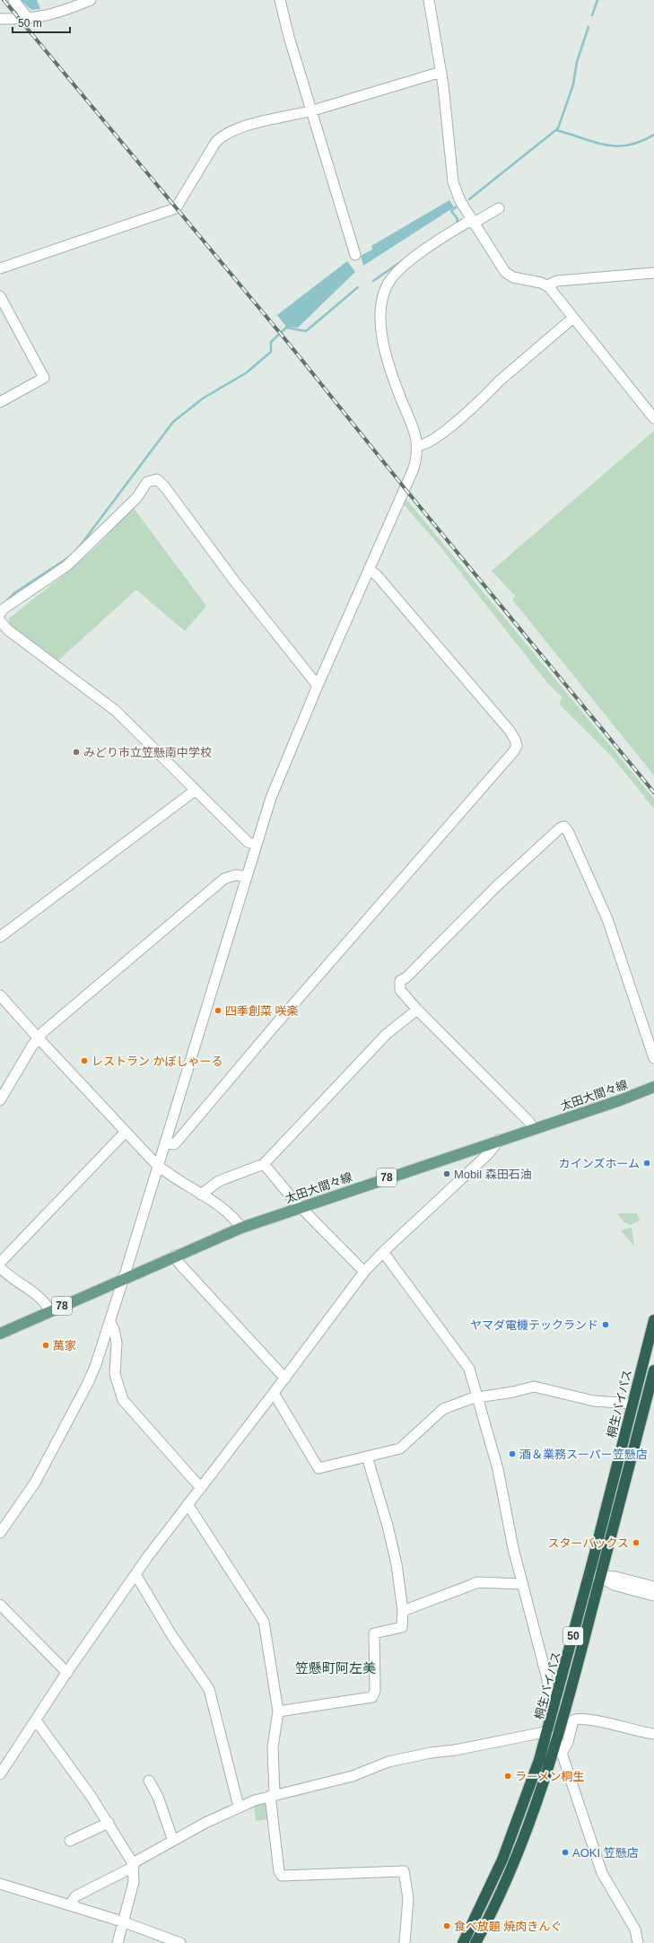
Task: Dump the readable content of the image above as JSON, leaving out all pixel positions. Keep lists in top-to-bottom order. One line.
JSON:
{"streets":{"highway":["桐生バイパス","50"],"main road":["太田大間々線","78"]},"districts":["笠懸町阿左美"],"places":["みどり市立笠懸南中学校","四季創菜 咲楽","レストラン かぼしゃーる","カインズホーム","Mobil 森田石油","ヤマダ電機テックランド","萬家","酒＆業務スーパー笠懸店","スターバックス","ラーメン桐生","AOKI 笠懸店","食べ放題 焼肉きんぐ"],"scale_bar":"50 m"}
